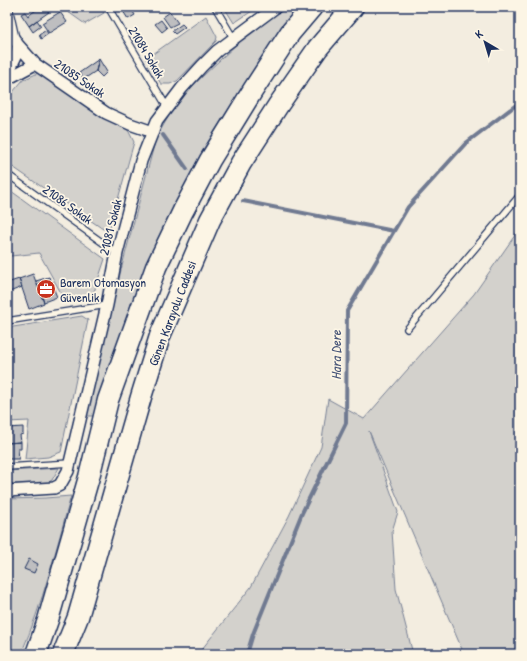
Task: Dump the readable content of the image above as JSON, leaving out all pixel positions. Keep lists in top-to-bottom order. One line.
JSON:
{"streets":{"highway":["Gönen Karayolu Caddesi"],"street":["21085 Sokak","21081 Sokak"],"lane":["21084 Sokak","21086 Sokak"]},"crossings":[["21084 Sokak","21081 Sokak"],["21085 Sokak","21081 Sokak"],["21086 Sokak","21081 Sokak"]],"water":["Hara Dere"],"places":{"office":["Barem Otomasyon Güvenlik"]},"north":"top left"}
